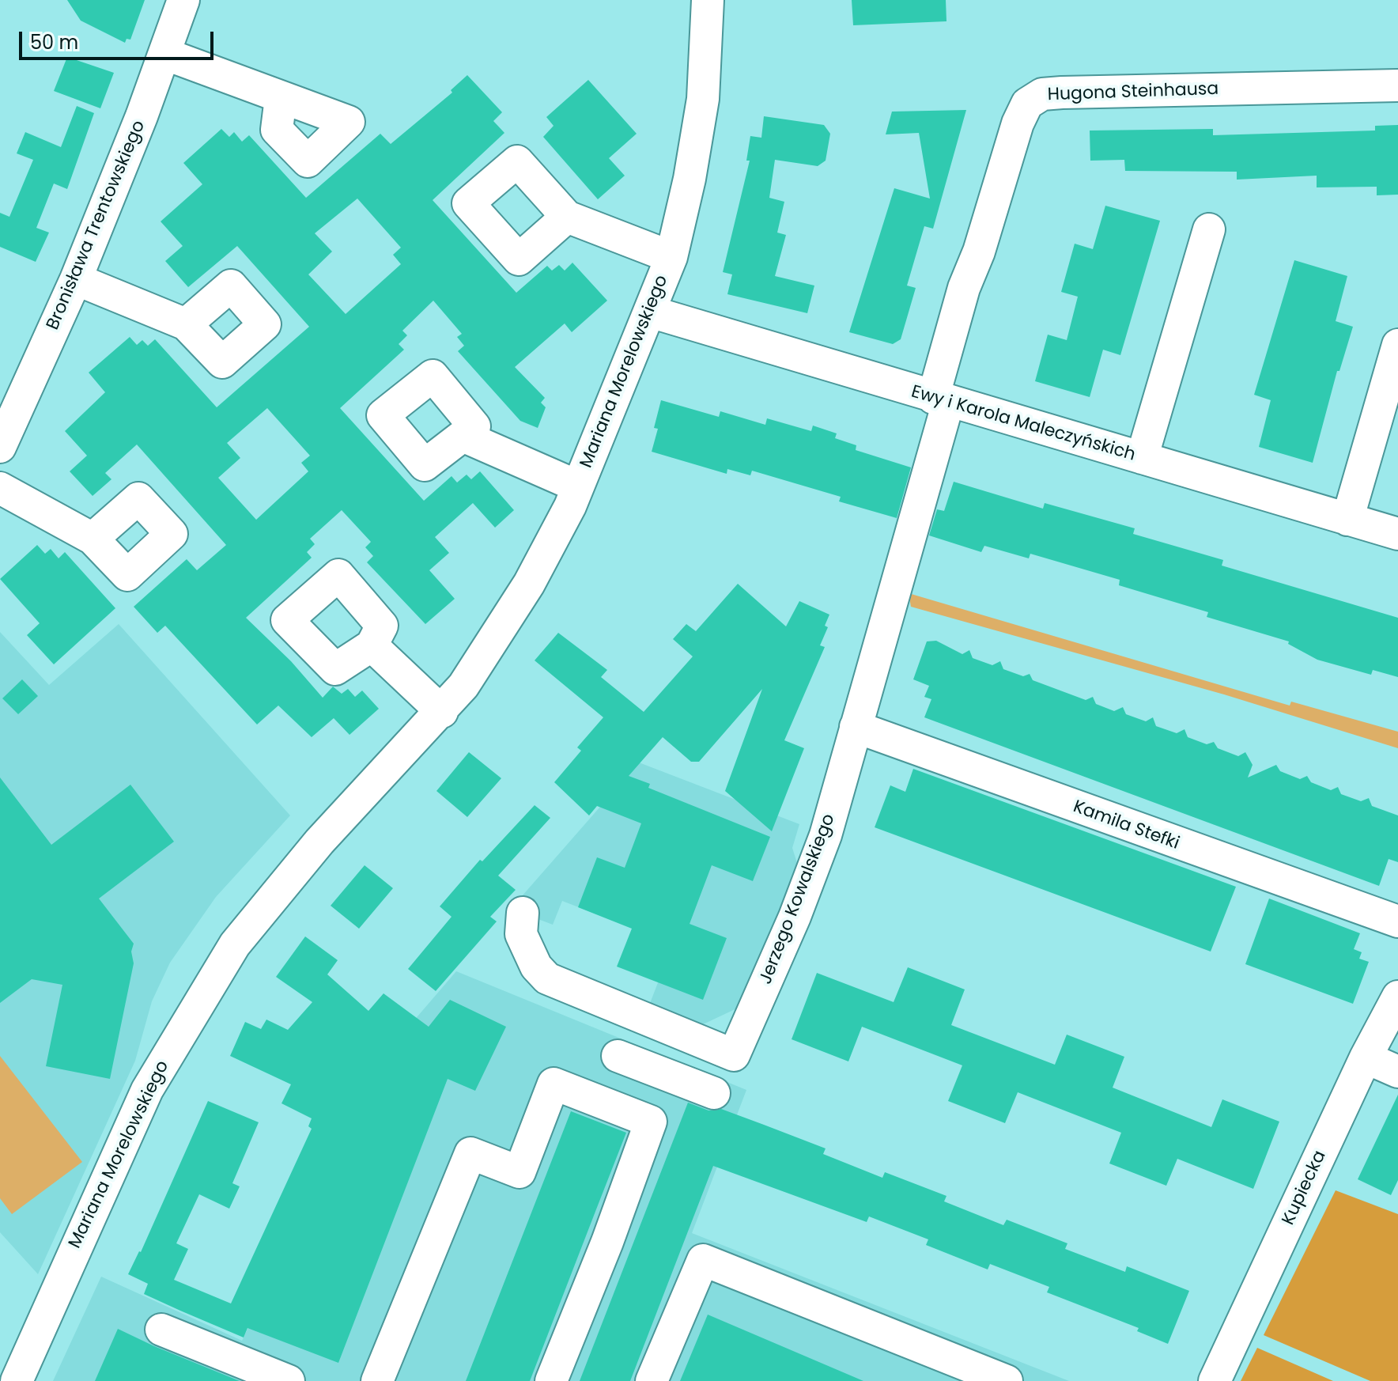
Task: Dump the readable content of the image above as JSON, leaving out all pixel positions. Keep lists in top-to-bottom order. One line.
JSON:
{"streets":{"street":["Hugona Steinhausa","Bronisława Trentowskiego","Mariana Morelowskiego","Ewy i Karola Maleczyńskich","Kamila Stefki","Jerzego Kowalskiego","Kupiecka"]},"crossings":[["Hugona Steinhausa","Ewy i Karola Maleczyńskich"],["Hugona Steinhausa","Jerzego Kowalskiego"],["Mariana Morelowskiego","Ewy i Karola Maleczyńskich"],["Ewy i Karola Maleczyńskich","Jerzego Kowalskiego"],["Kamila Stefki","Jerzego Kowalskiego"]],"scale_bar":"50 m"}
